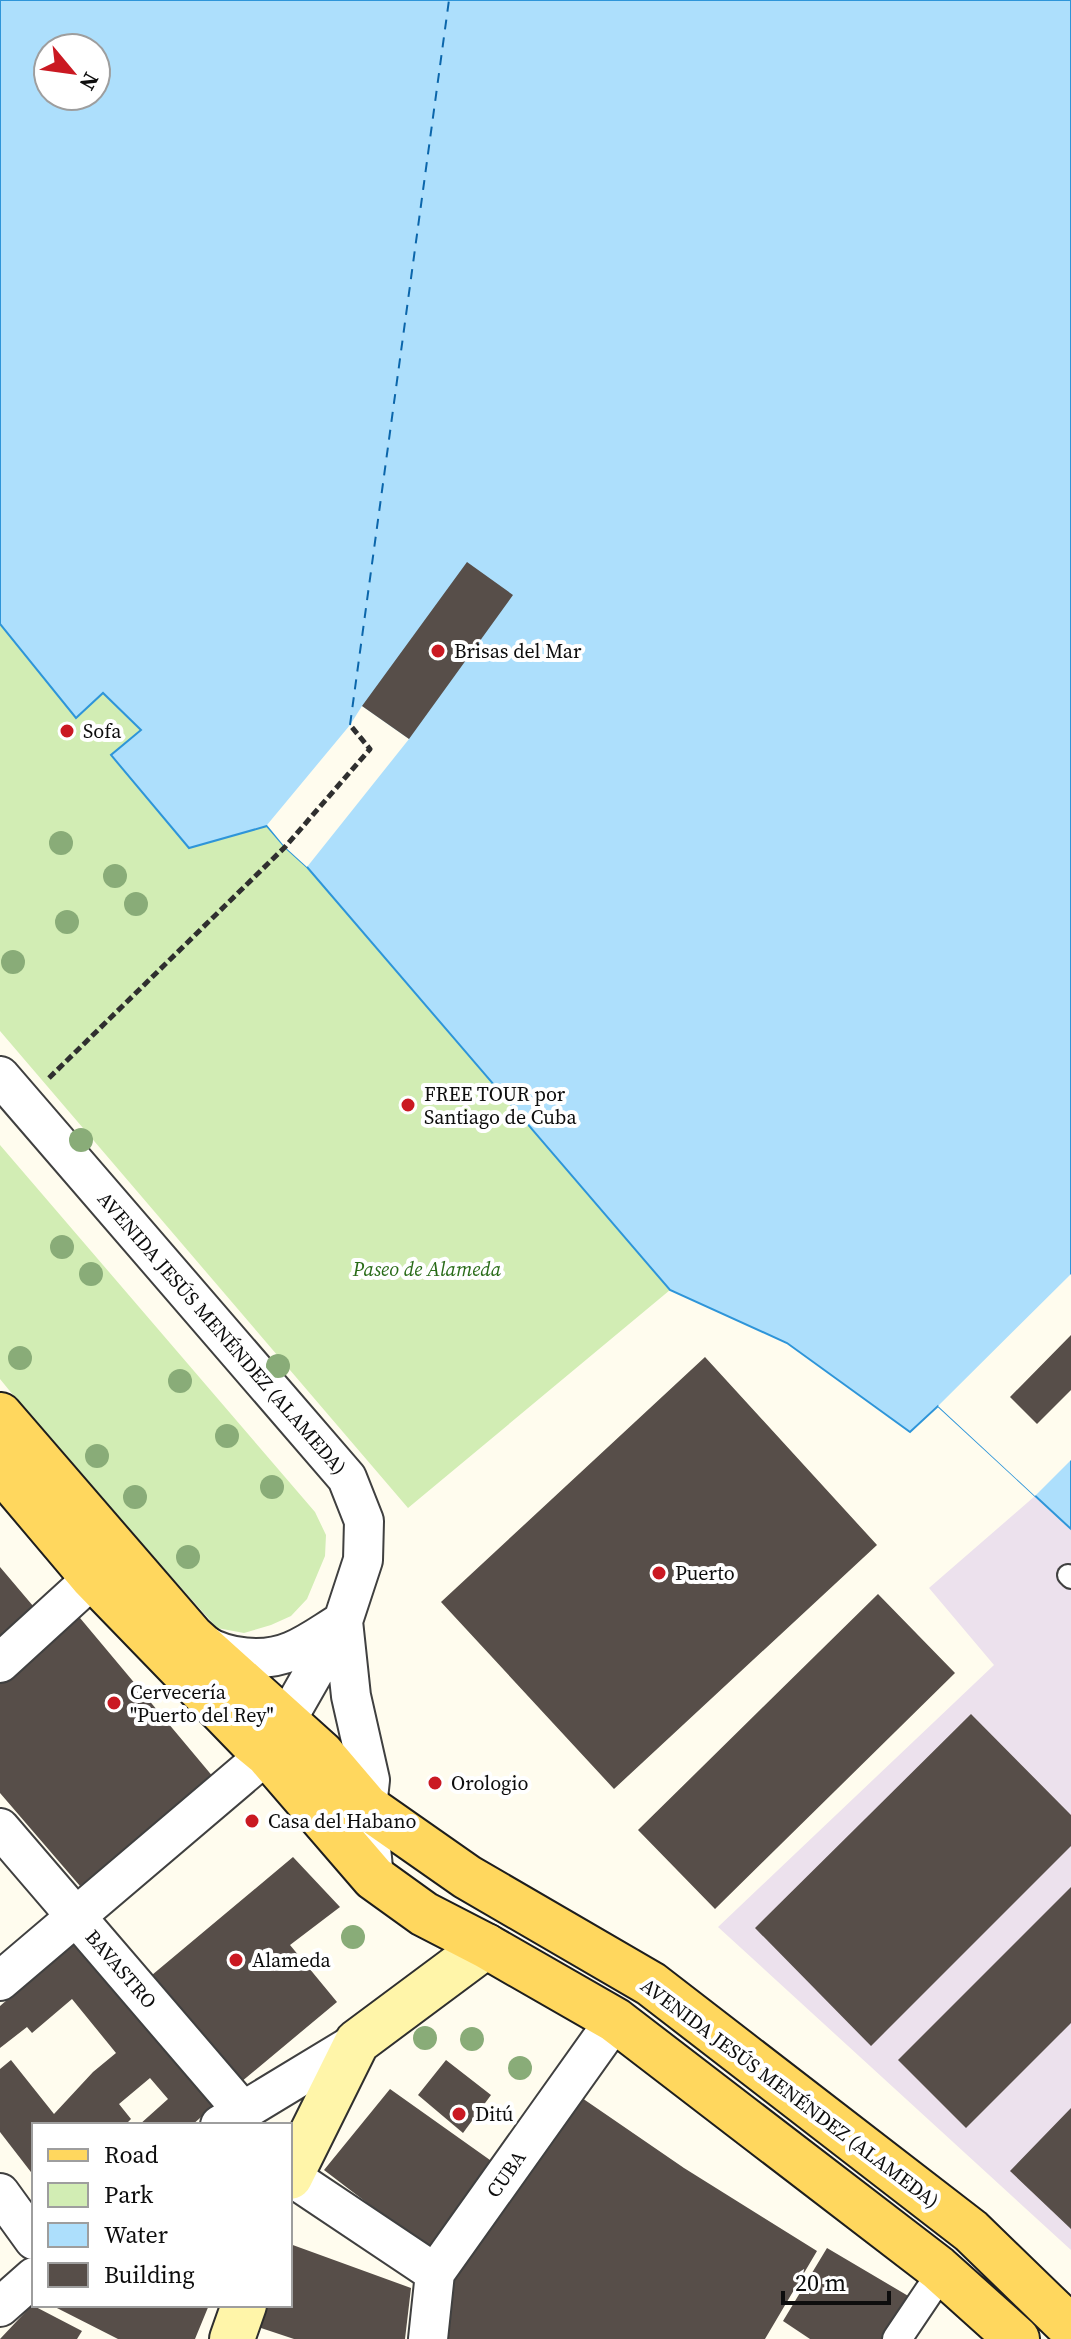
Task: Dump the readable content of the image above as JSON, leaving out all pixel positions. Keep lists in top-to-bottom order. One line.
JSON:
{"streets":{"main road":["AVENIDA JESÚS MENÉNDEZ (ALAMEDA)"],"street":["BAVASTRO","CUBA"]},"crossings":[["AVENIDA JESÚS MENÉNDEZ (ALAMEDA)","CUBA"]],"parks":["Paseo de Alameda"],"places":["Brisas del Mar","Sofa","FREE TOUR por Santiago de Cuba","Puerto","Cervecería \"Puerto del Rey\"","Orologio","Casa del Habano","Alameda","Ditú"],"legend":["Road","Park","Water","Building"],"scale_bar":"20 m","north":"bottom right"}
